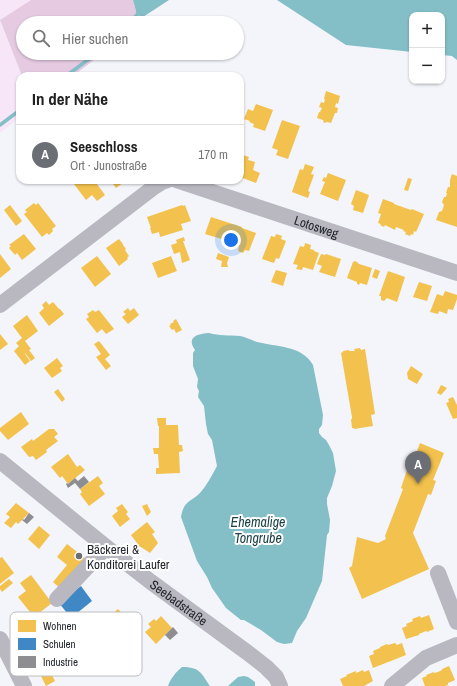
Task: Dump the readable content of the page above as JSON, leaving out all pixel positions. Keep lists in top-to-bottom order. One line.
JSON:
{"streets":{"street":["Lotosweg","Seebadstraße"]},"water":["Ehemalige Tongrube"],"places":["Bäckerei & Konditorei Laufer"],"legend":["Wohnen","Schulen","Industrie"],"page":{"map_buttons":["+","−"],"search":"Hier suchen","heading":"In der Nähe","list":[{"mark":"A","name":"Seeschloss","note":"Ort · Junostraße","value":"170 m"}],"pins":"A"}}
